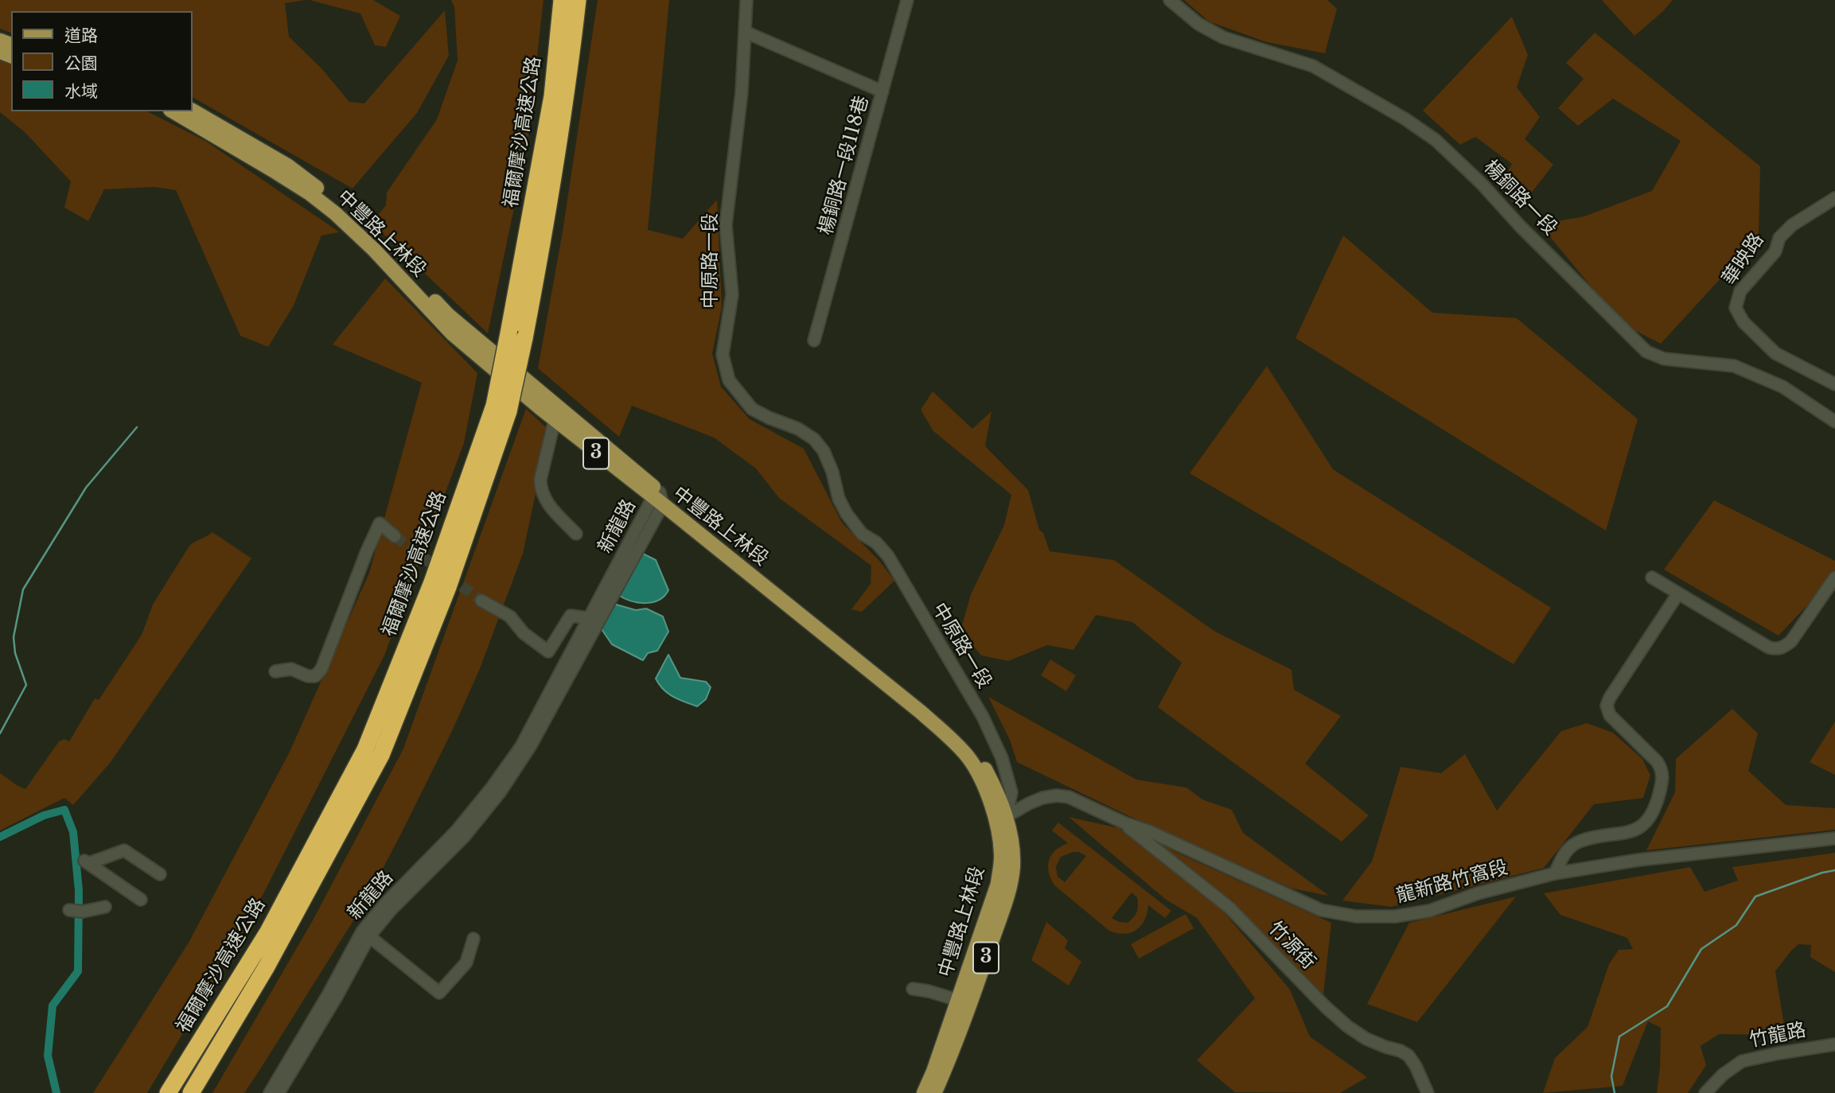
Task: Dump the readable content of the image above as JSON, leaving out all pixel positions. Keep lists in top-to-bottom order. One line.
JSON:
{"streets":{"highway":["福爾摩沙高速公路"],"main road":["中豐路上林段","3"],"street":["楊銅路一段118巷","楊銅路一段","華映路","中原路一段","新龍路","龍新路竹窩段","竹源街","竹龍路"]},"crossings":[["中豐路上林段","中原路一段"],["中豐路上林段","新龍路"],["中豐路上林段","龍新路竹窩段"],["中原路一段","龍新路竹窩段"],["龍新路竹窩段","竹源街"]],"legend":["道路","公園","水域"]}
